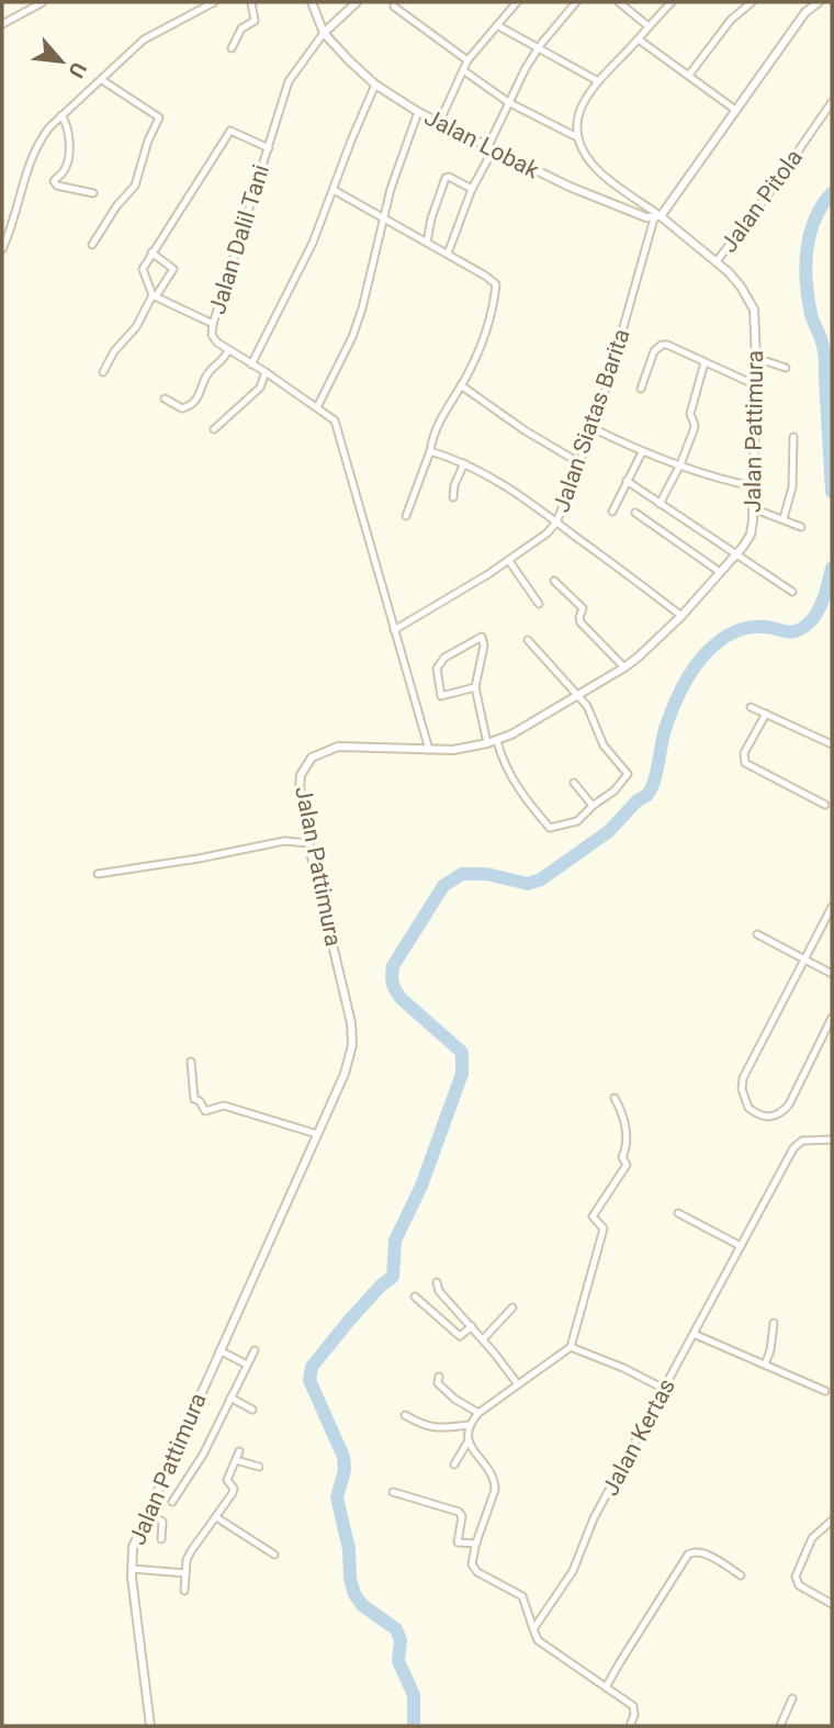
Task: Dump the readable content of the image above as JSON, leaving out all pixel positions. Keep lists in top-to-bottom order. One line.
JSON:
{"streets":{"street":["Jalan Lobak","Jalan Pitola","Jalan Dalil Tani","Jalan Siatas Barita","Jalan Pattimura","Jalan Kertas"]},"crossings":[["Jalan Lobak","Jalan Dalil Tani"],["Jalan Lobak","Jalan Siatas Barita"],["Jalan Lobak","Jalan Pattimura"],["Jalan Pitola","Jalan Pattimura"],["Jalan Dalil Tani","Jalan Siatas Barita"],["Jalan Dalil Tani","Jalan Pattimura"],["Jalan Siatas Barita","Jalan Pattimura"]],"north":"bottom right"}
